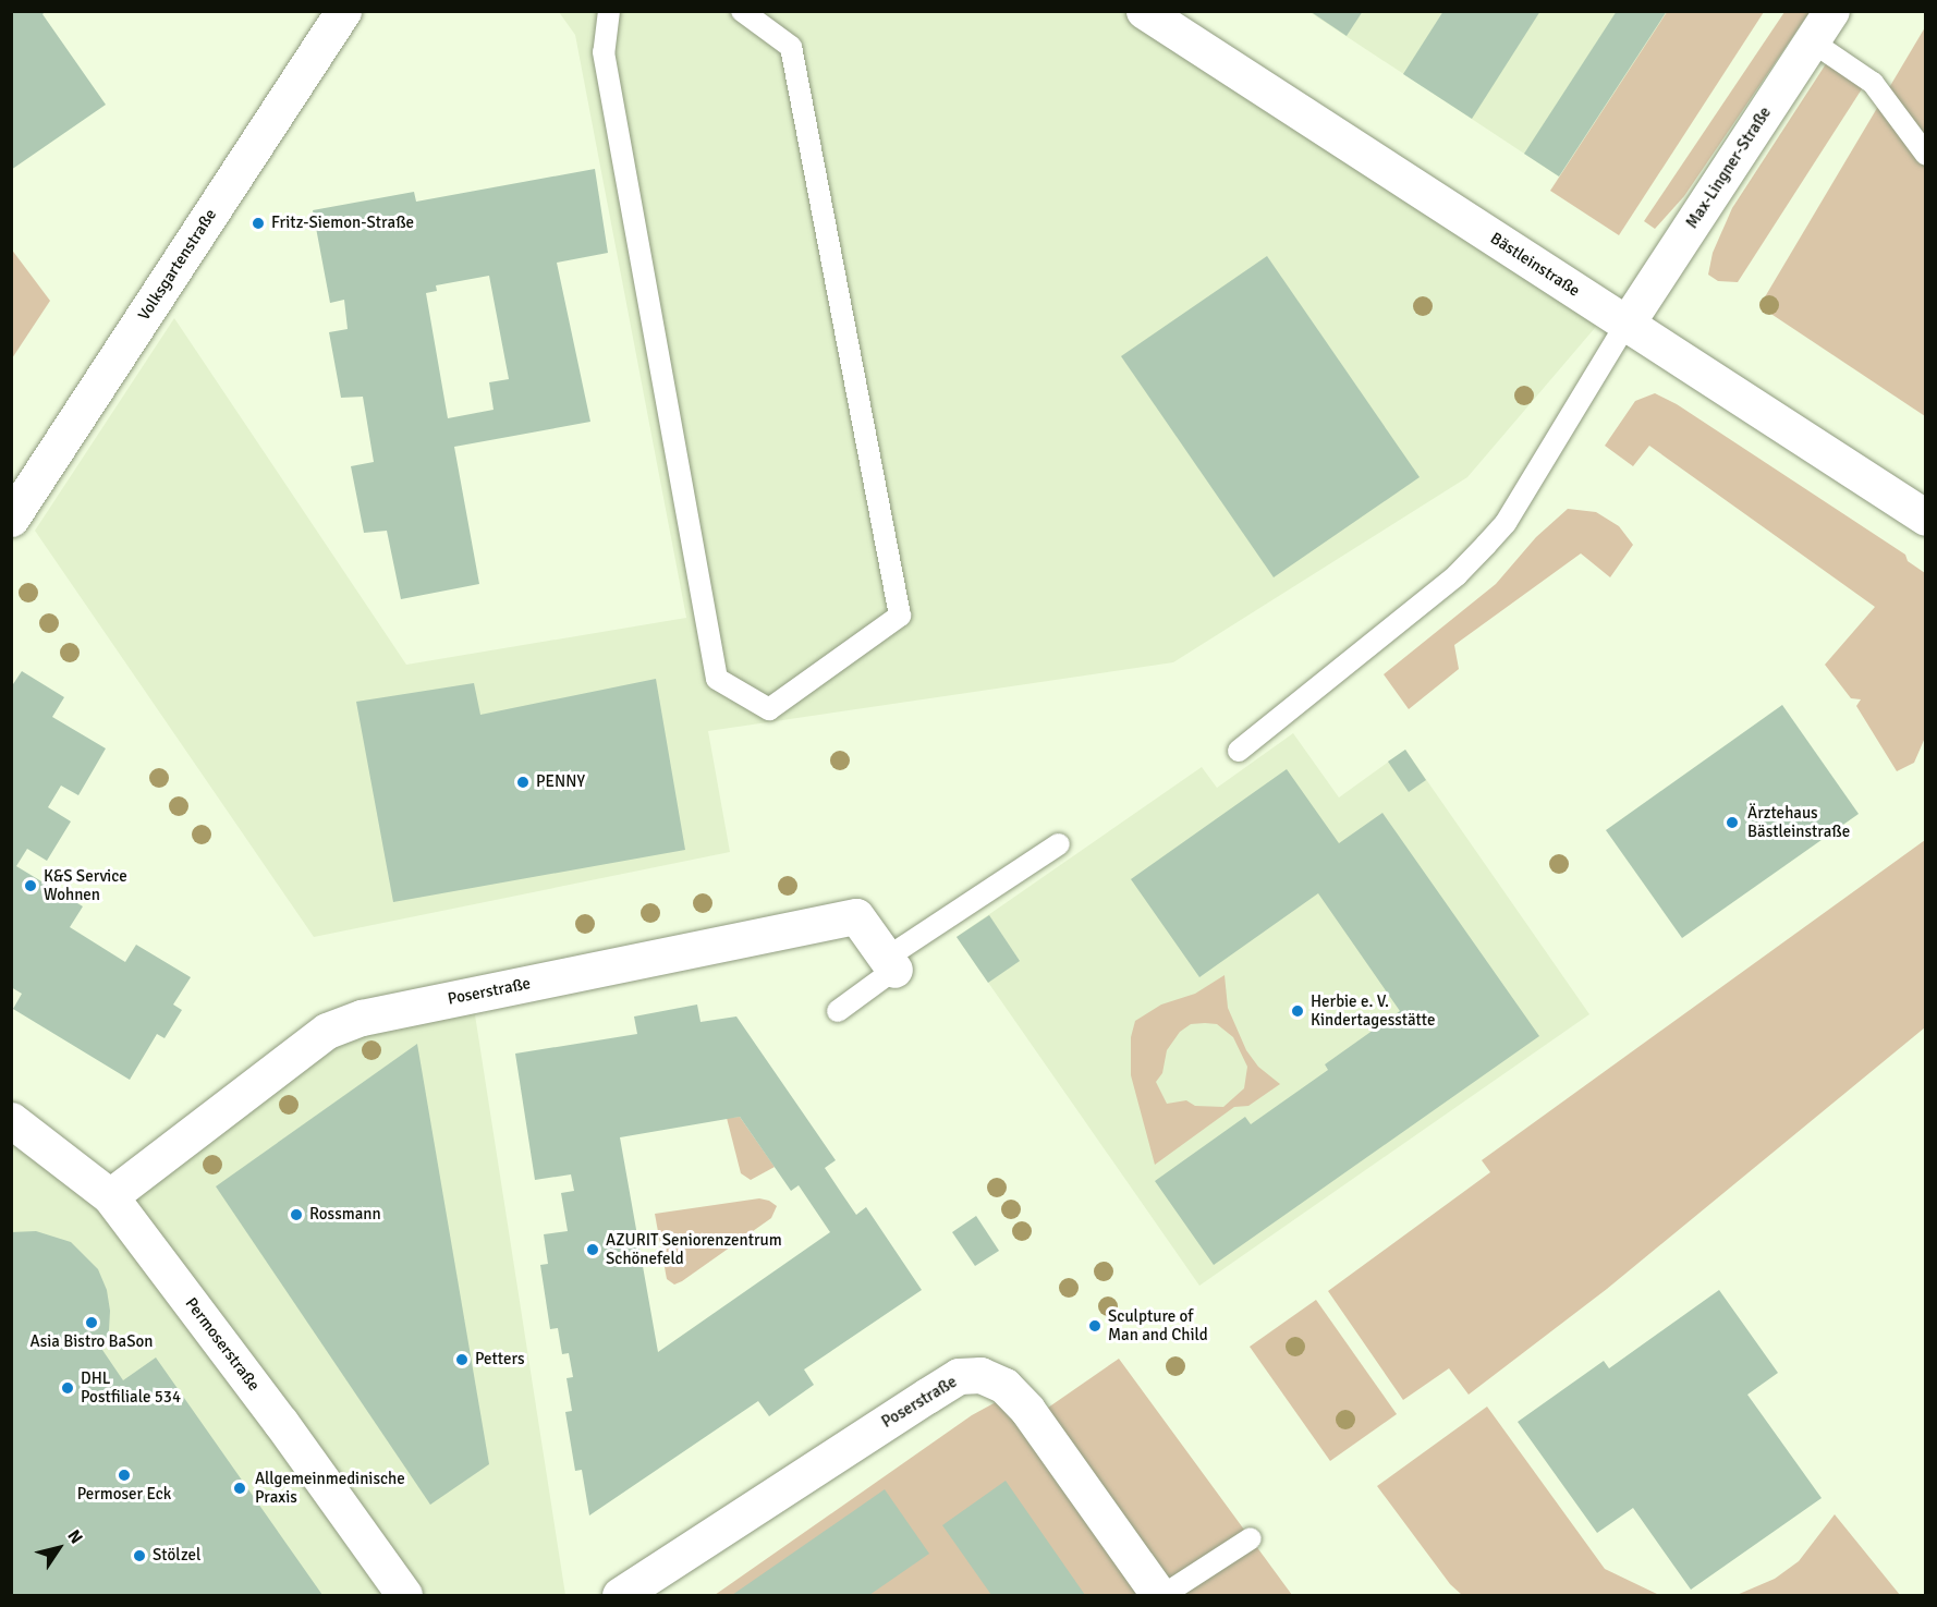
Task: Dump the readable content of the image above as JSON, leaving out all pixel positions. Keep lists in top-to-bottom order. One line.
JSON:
{"streets":{"street":["Max-Lingner-Straße","Volksgartenstraße","Bästleinstraße","Poserstraße","Permoserstraße"]},"crossings":[["Max-Lingner-Straße","Bästleinstraße"],["Poserstraße","Permoserstraße"]],"places":["Fritz-Siemon-Straße","PENNY","Ärztehaus Bästleinstraße","K&S Service Wohnen","Herbie e. V. Kindertagesstätte","Rossmann","AZURIT Seniorenzentrum Schönefeld","Asia Bistro BaSon","Sculpture of Man and Child","Petters","DHL Postfiliale 534","Permoser Eck","Allgemeinmedinische Praxis","Stölzel"],"north":"top right"}
